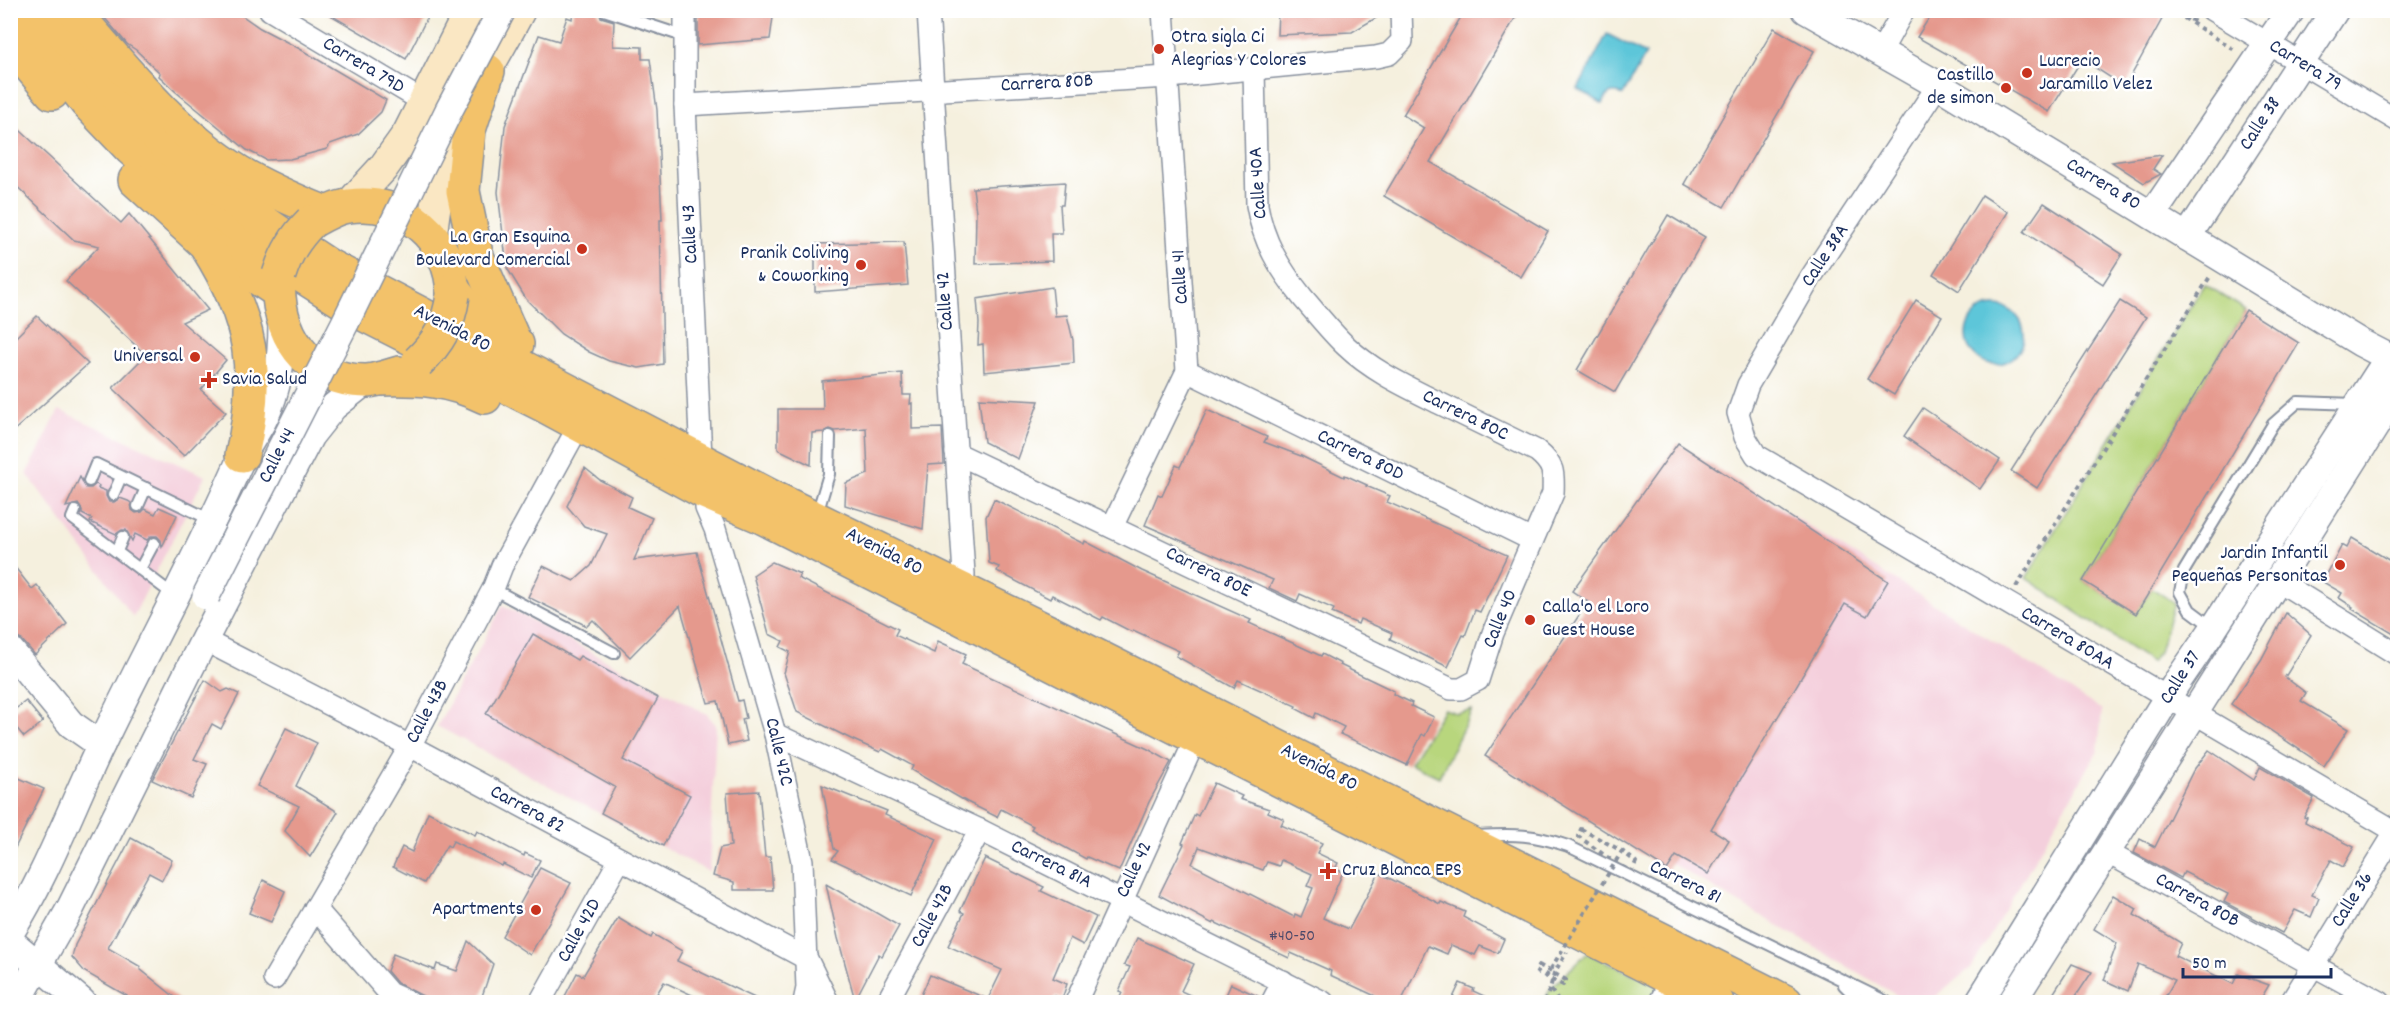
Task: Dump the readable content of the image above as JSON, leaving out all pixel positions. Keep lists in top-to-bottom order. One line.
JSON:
{"streets":{"main road":["Avenida 80"],"street":["Carrera 79D","Carrera 79","Carrera 80B","Calle 38","Calle 40A","Carrera 80","Calle 43","Calle 38A","Calle 41","Calle 42","Carrera 80C","Calle 44","Carrera 80D","Carrera 80E","Calle 40","Carrera 80AA","Calle 37","Calle 43B","Calle 42C","Carrera 82","Carrera 81A","Calle 36","Calle 42B","Calle 42D"],"lane":["Carrera 81"]},"crossings":[["Carrera 79","Calle 38"],["Carrera 80B","Calle 40A"],["Carrera 80B","Calle 43"],["Carrera 80B","Calle 41"],["Carrera 80B","Calle 42"],["Carrera 80B","Calle 37"],["Carrera 80B","Calle 36"],["Calle 38","Carrera 80"],["Calle 40A","Carrera 80C"],["Carrera 80","Calle 38A"],["Carrera 80","Calle 37"],["Calle 43","Avenida 80"],["Calle 38A","Carrera 80AA"],["Calle 41","Carrera 80D"],["Calle 41","Carrera 80E"],["Calle 42","Avenida 80"],["Calle 42","Carrera 80E"],["Calle 42","Carrera 81A"],["Avenida 80","Carrera 81"],["Carrera 80C","Carrera 80D"],["Carrera 80C","Calle 40"],["Calle 44","Carrera 82"],["Carrera 80D","Calle 40"],["Carrera 80E","Calle 40"],["Carrera 80AA","Calle 37"],["Carrera 80AA","Calle 36"],["Calle 43B","Carrera 82"],["Calle 42C","Carrera 82"],["Calle 42C","Carrera 81A"],["Carrera 82","Calle 42D"],["Carrera 81A","Calle 42B"]],"places":{"other":["Otra sigla Ci Alegrias Y Colores","Lucrecio Jaramillo Velez","Castillo de simon","La Gran Esquina Boulevard Comercial","Pranik Coliving & Coworking","Universal","Jardin Infantil Pequeñas Personitas","Calla'o el Loro Guest House","Apartments"],"health":["Savia Salud","Cruz Blanca EPS"]},"house_numbers":["#40-50"],"scale_bar":"50 m"}
